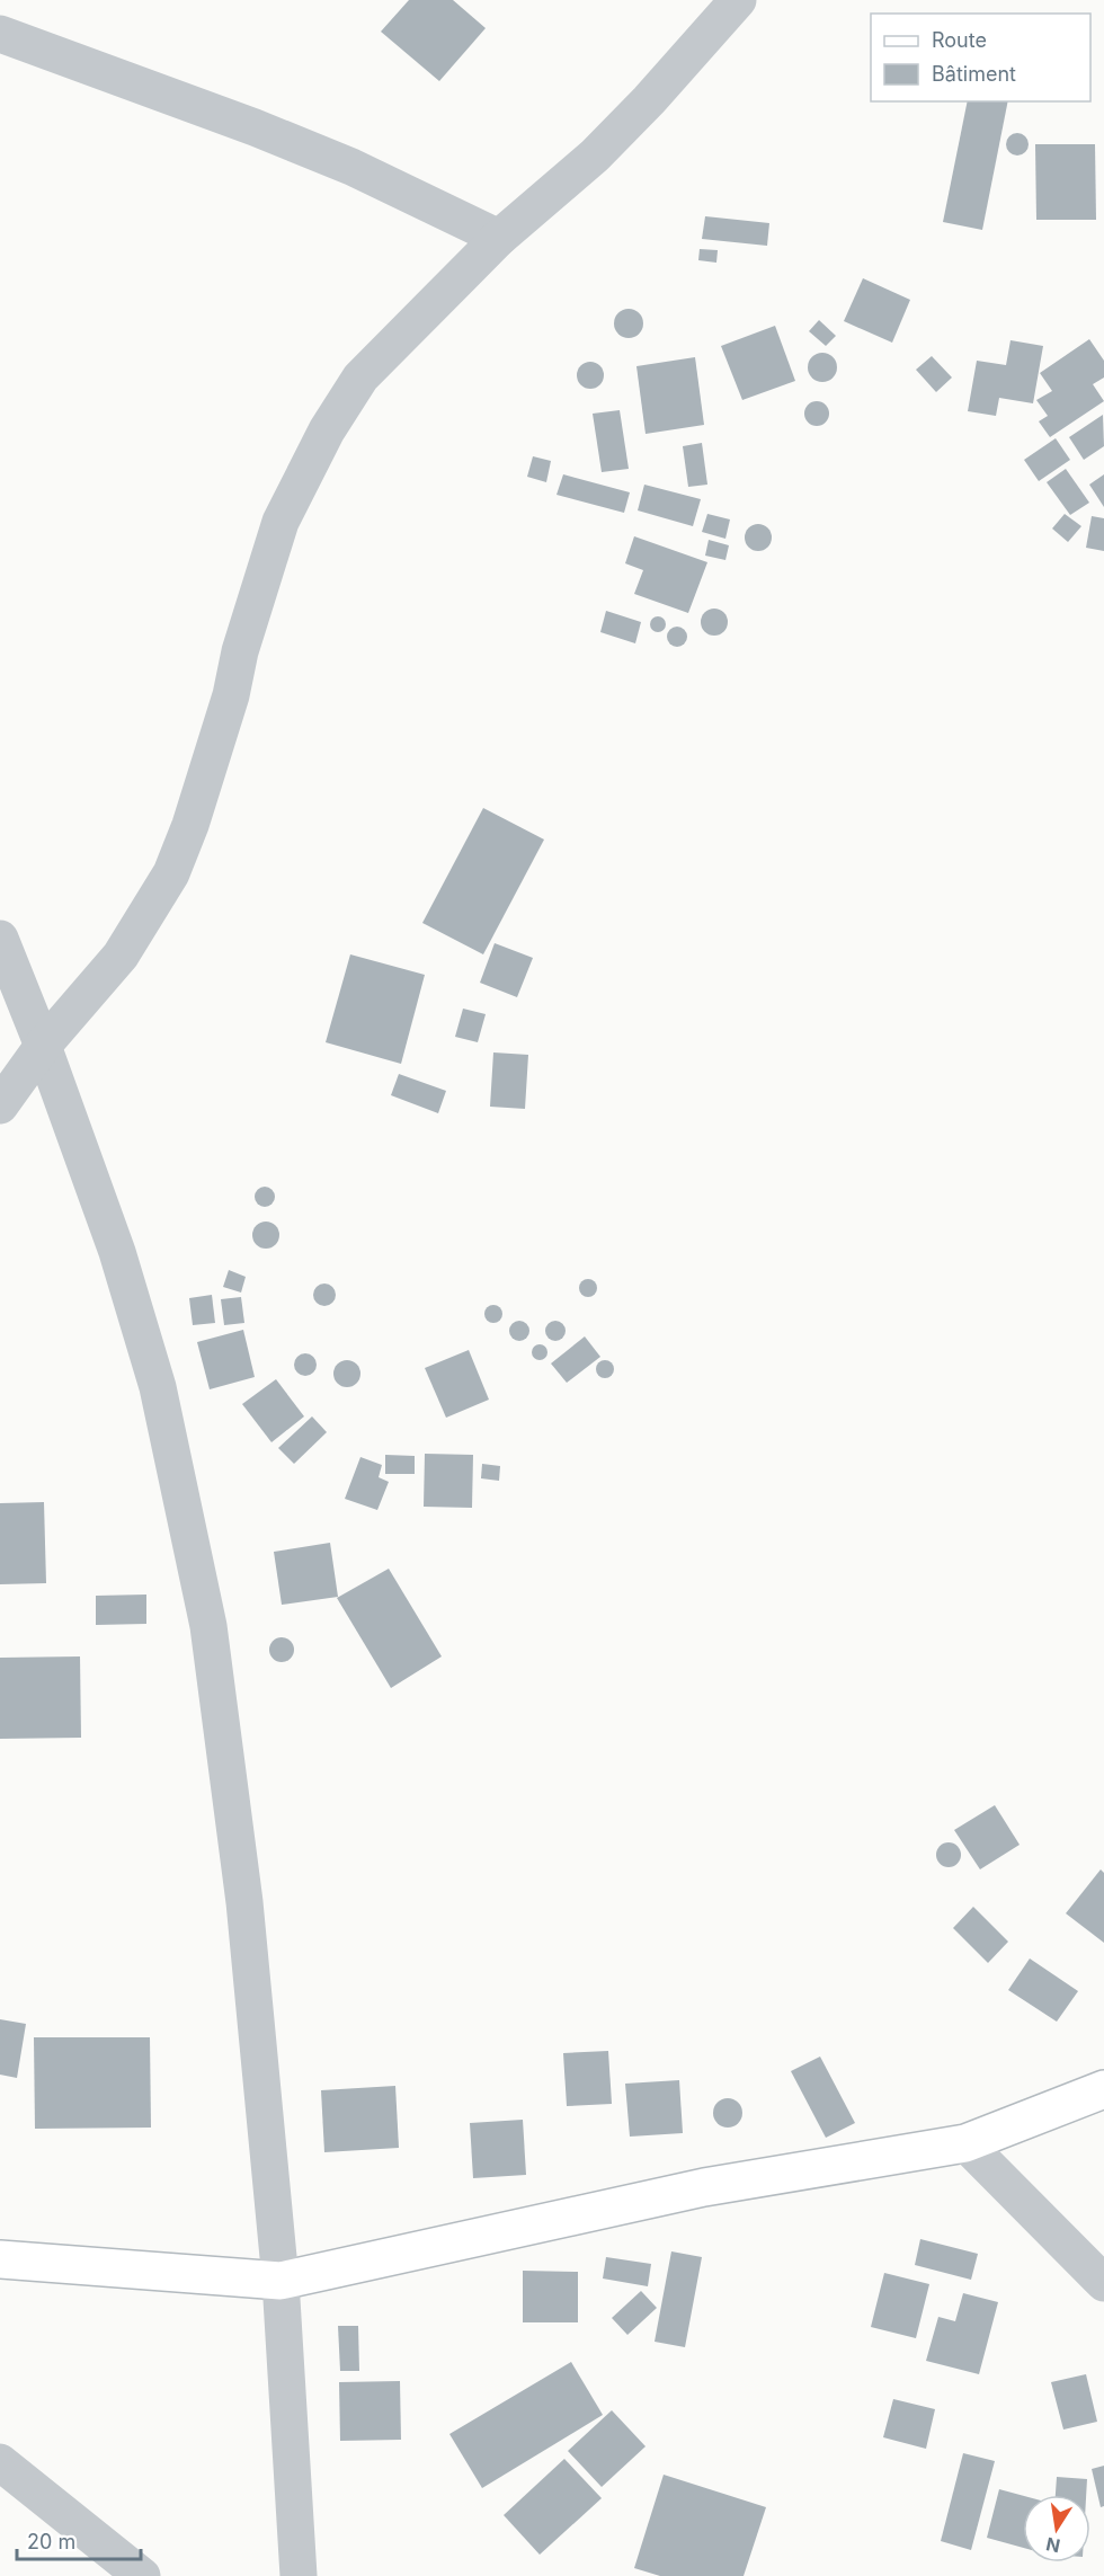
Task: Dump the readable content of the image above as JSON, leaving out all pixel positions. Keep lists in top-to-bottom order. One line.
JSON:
{"legend":["Route","Bâtiment"],"scale_bar":"20 m","north":"bottom"}
